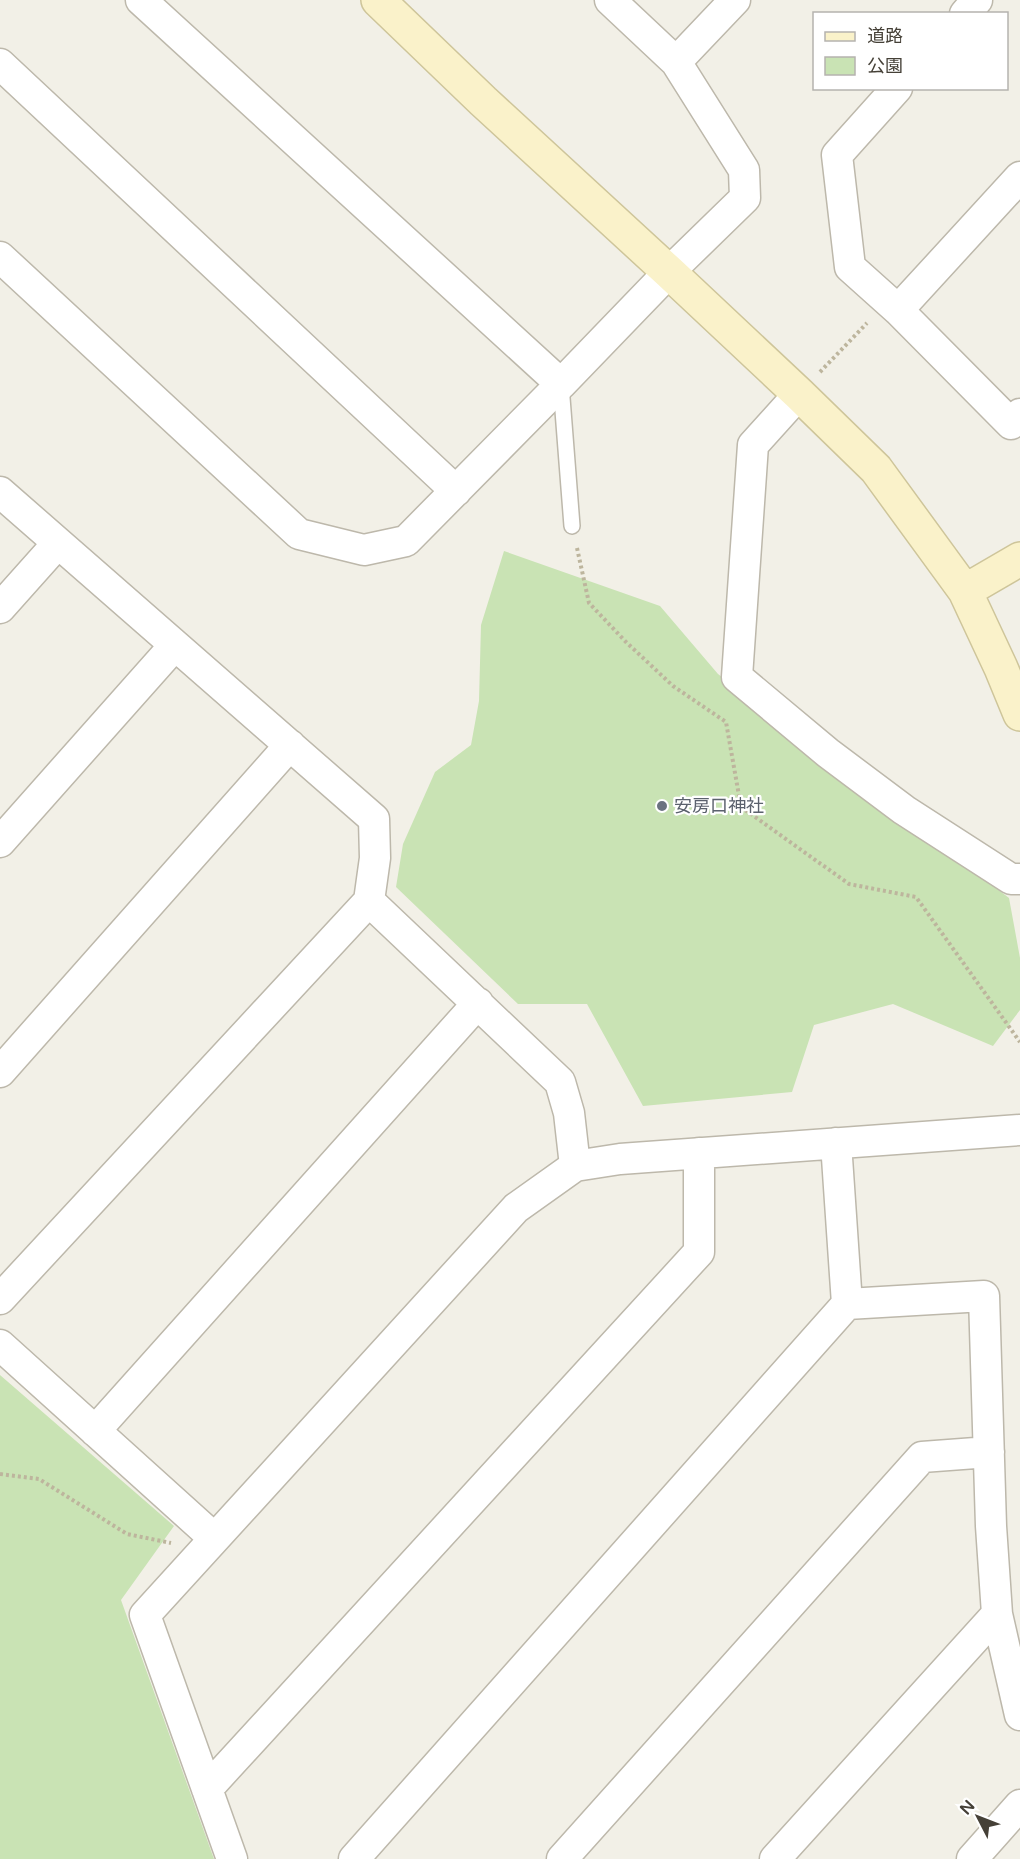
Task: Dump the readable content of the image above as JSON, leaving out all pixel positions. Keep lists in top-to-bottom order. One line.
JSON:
{"places":["安房口神社"],"legend":["道路","公園"],"north":"top left"}
